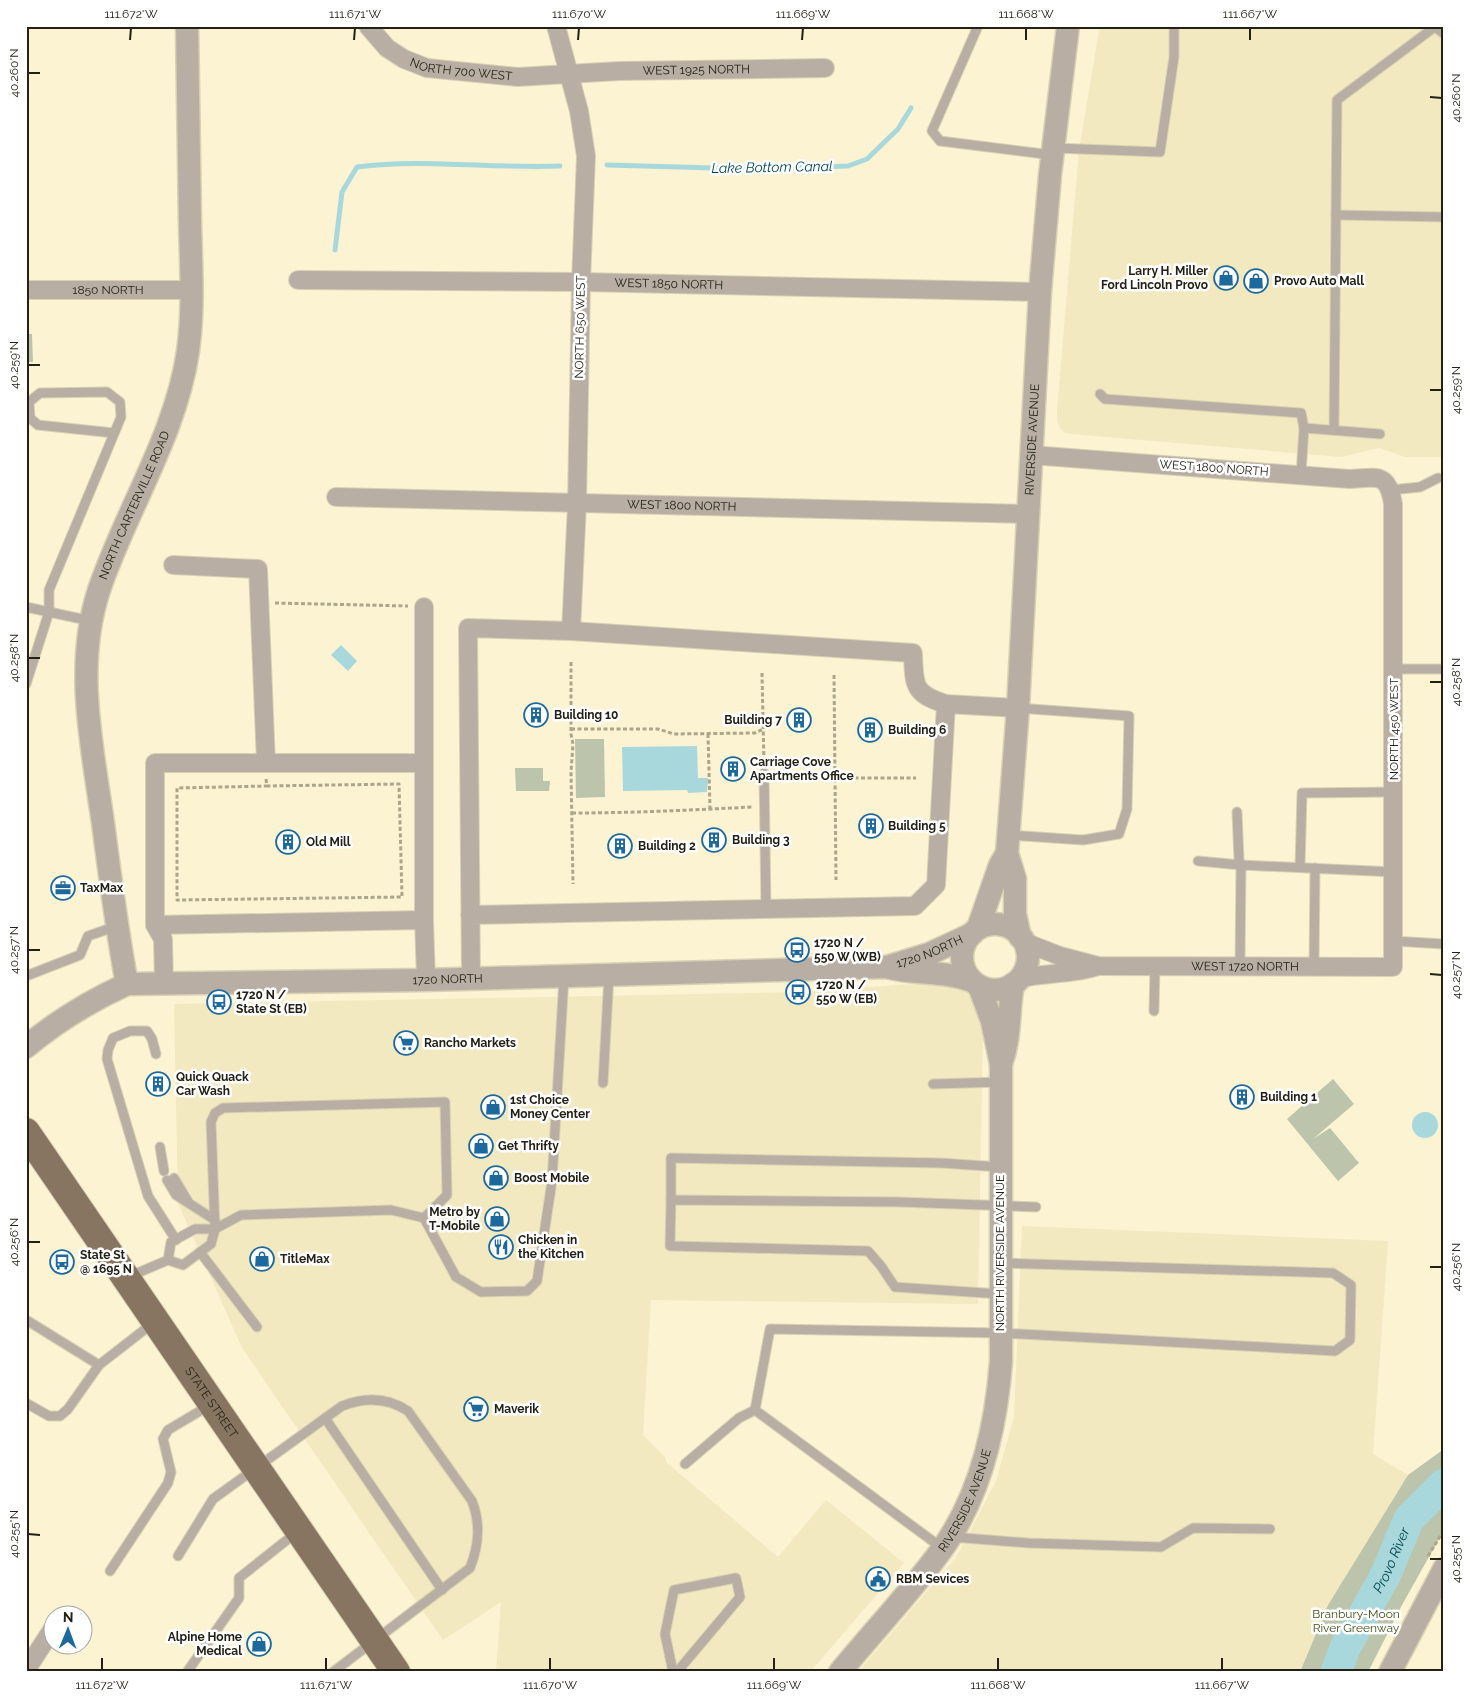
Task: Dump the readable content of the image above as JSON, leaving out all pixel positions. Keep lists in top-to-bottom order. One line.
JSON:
{"streets":{"main road":["STATE STREET"],"street":["NORTH 700 WEST","WEST 1925 NORTH","WEST 1850 NORTH","1850 NORTH","NORTH 650 WEST","RIVERSIDE AVENUE","WEST 1800 NORTH","NORTH CARTERVILLE ROAD","NORTH 450 WEST","1720 NORTH","WEST 1720 NORTH","NORTH RIVERSIDE AVENUE"]},"crossings":[["NORTH 700 WEST","WEST 1925 NORTH"],["NORTH 700 WEST","NORTH 650 WEST"],["WEST 1925 NORTH","NORTH 650 WEST"],["WEST 1850 NORTH","NORTH 650 WEST"],["WEST 1850 NORTH","RIVERSIDE AVENUE"],["1850 NORTH","NORTH CARTERVILLE ROAD"],["NORTH 650 WEST","WEST 1800 NORTH"],["RIVERSIDE AVENUE","WEST 1800 NORTH"],["RIVERSIDE AVENUE","1720 NORTH"],["RIVERSIDE AVENUE","WEST 1720 NORTH"],["RIVERSIDE AVENUE","NORTH RIVERSIDE AVENUE"],["WEST 1800 NORTH","NORTH 450 WEST"],["NORTH CARTERVILLE ROAD","1720 NORTH"],["NORTH 450 WEST","WEST 1720 NORTH"],["1720 NORTH","WEST 1720 NORTH"],["1720 NORTH","NORTH RIVERSIDE AVENUE"],["WEST 1720 NORTH","NORTH RIVERSIDE AVENUE"]],"water":["Lake Bottom Canal","Provo River"],"parks":["Branbury-Moon River Greenway"],"places":{"shop":["Larry H. Miller Ford Lincoln Provo","Provo Auto Mall","1st Choice Money Center","Get Thrifty","Boost Mobile","Metro by T-Mobile","TitleMax","Alpine Home Medical"],"building":["Building 10","Building 7","Building 6","Carriage Cove Apartments Office","Building 5","Building 3","Old Mill","Building 2","Quick Quack Car Wash","Building 1"],"office":["TaxMax"],"bus stop":["1720 N / 550 W (WB)","1720 N / 550 W (EB)","1720 N / State St (EB)","State St @ 1695 N"],"supermarket":["Rancho Markets","Maverik"],"restaurant":["Chicken in the Kitchen"],"public building":["RBM Sevices"]},"north":"top","coordinates":["111.672°W","111.671°W","111.670°W","111.669°W","111.668°W","111.667°W","40.260°N","40.259°N","40.258°N","40.257°N","40.256°N","40.255°N"]}
